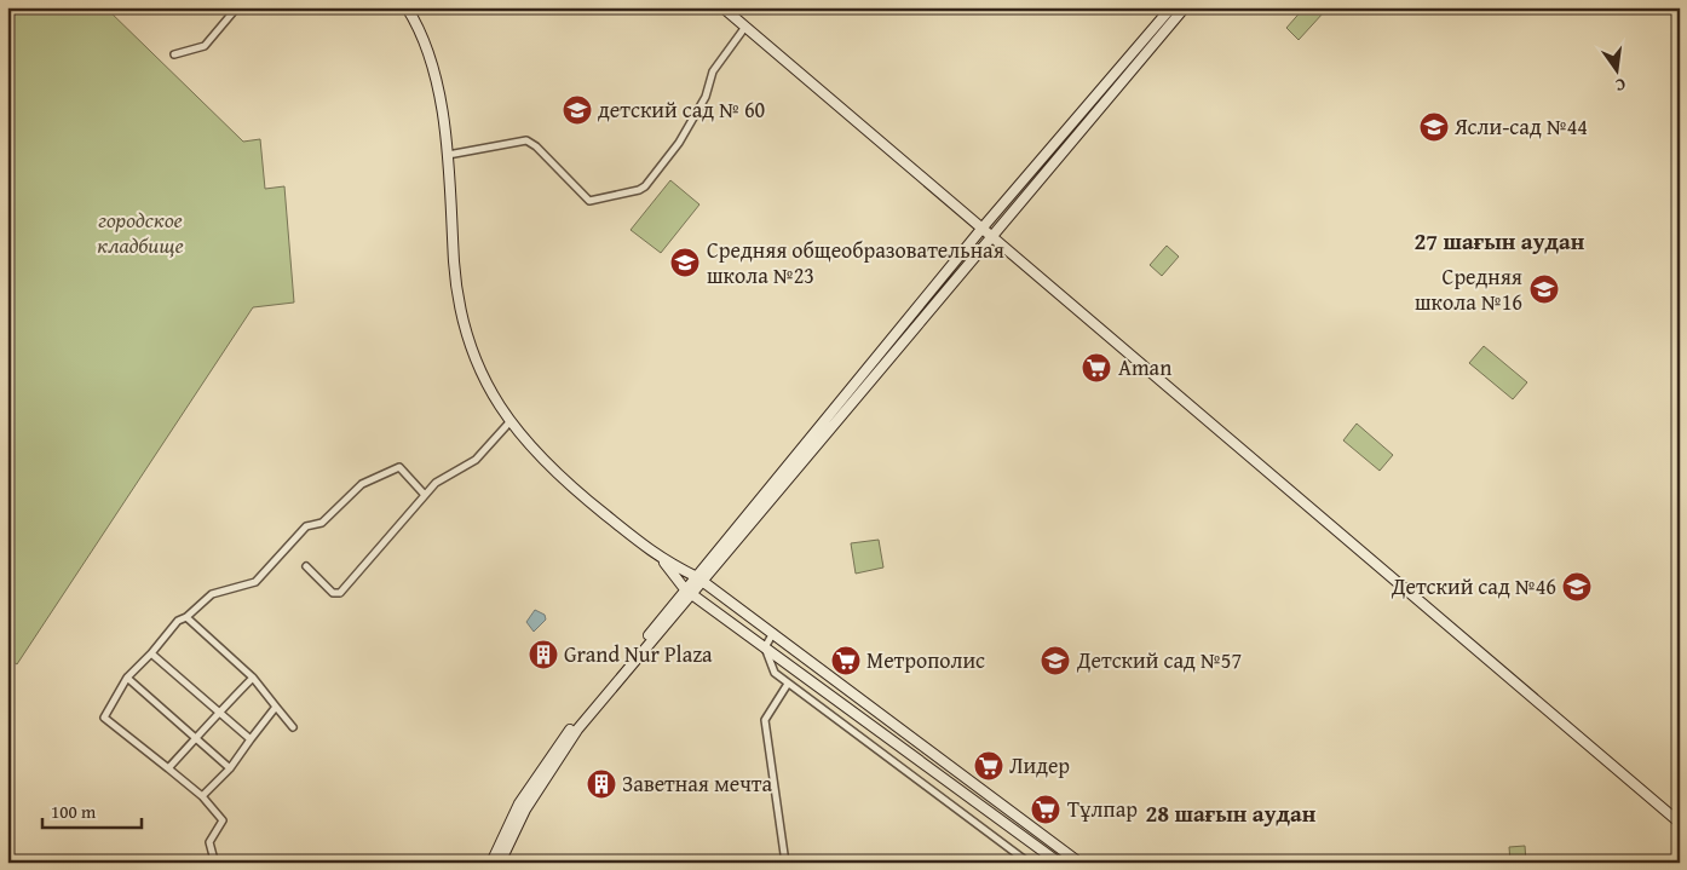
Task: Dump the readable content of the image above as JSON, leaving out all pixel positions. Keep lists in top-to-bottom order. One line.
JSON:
{"districts":["27 шағын аудан","28 шағын аудан"],"parks":["городское кладбище"],"places":{"school or university":["детский сад № 60","Ясли-сад №44","Средняя общеобразовательная школа №23","Средняя школа №16","Детский сад №46","Детский сад №57"],"supermarket":["Aman","Метрополис","Лидер","Тұлпар"],"building":["Grand Nur Plaza","Заветная мечта"]},"scale_bar":"100 m","north":"bottom"}
